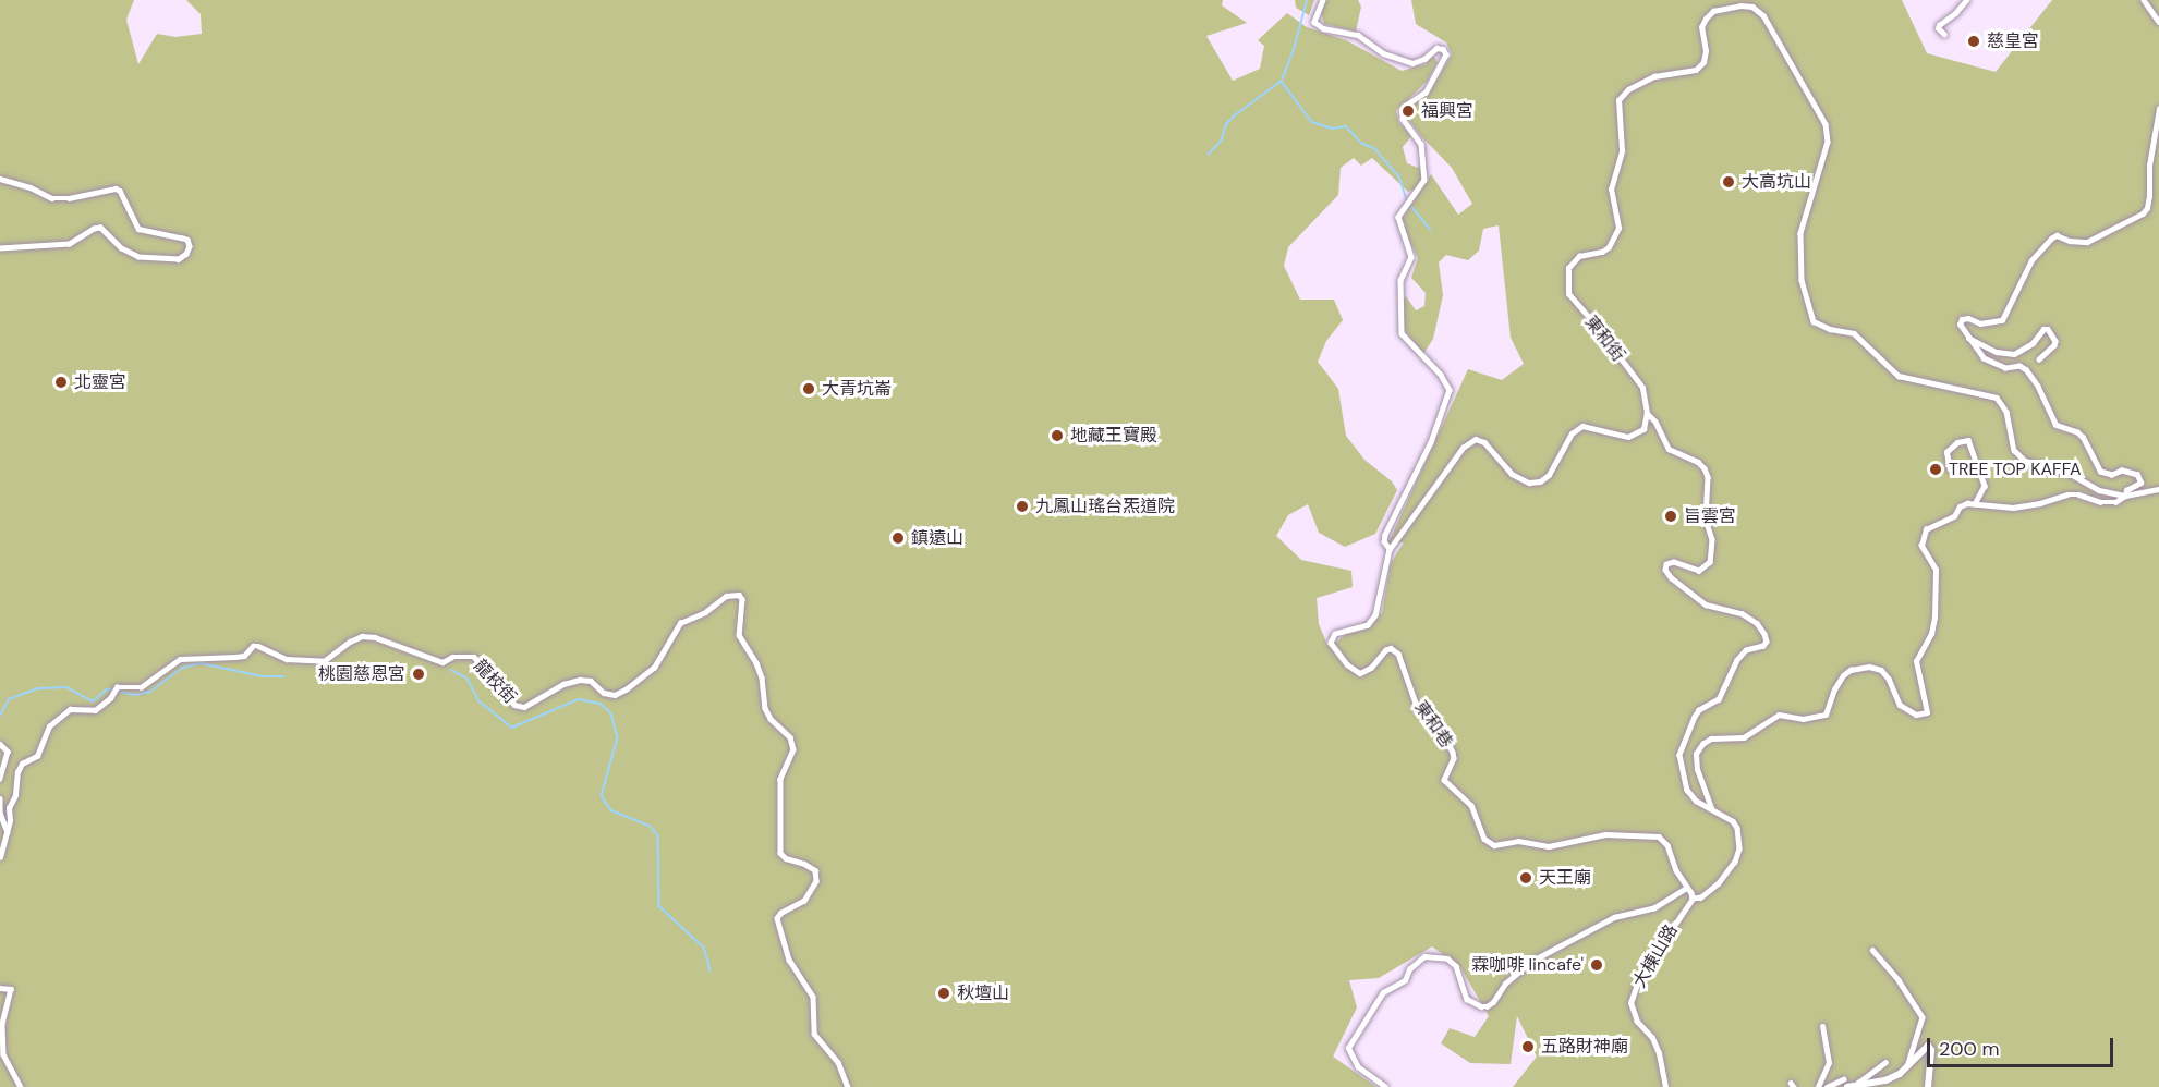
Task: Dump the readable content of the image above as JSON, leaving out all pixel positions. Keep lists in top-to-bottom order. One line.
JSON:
{"streets":{"street":["東和街","龍校街","東和巷","大棟山路"]},"places":["慈皇宮","福興宮","大高坑山","北靈宮","大青坑崙","地藏王寶殿","TREE TOP KAFFA","九鳳山瑤台炁道院","旨雲宮","鎮遠山","桃園慈恩宮","天王廟","霖咖啡 lincafe'","秋壇山","五路財神廟"],"scale_bar":"200 m"}
